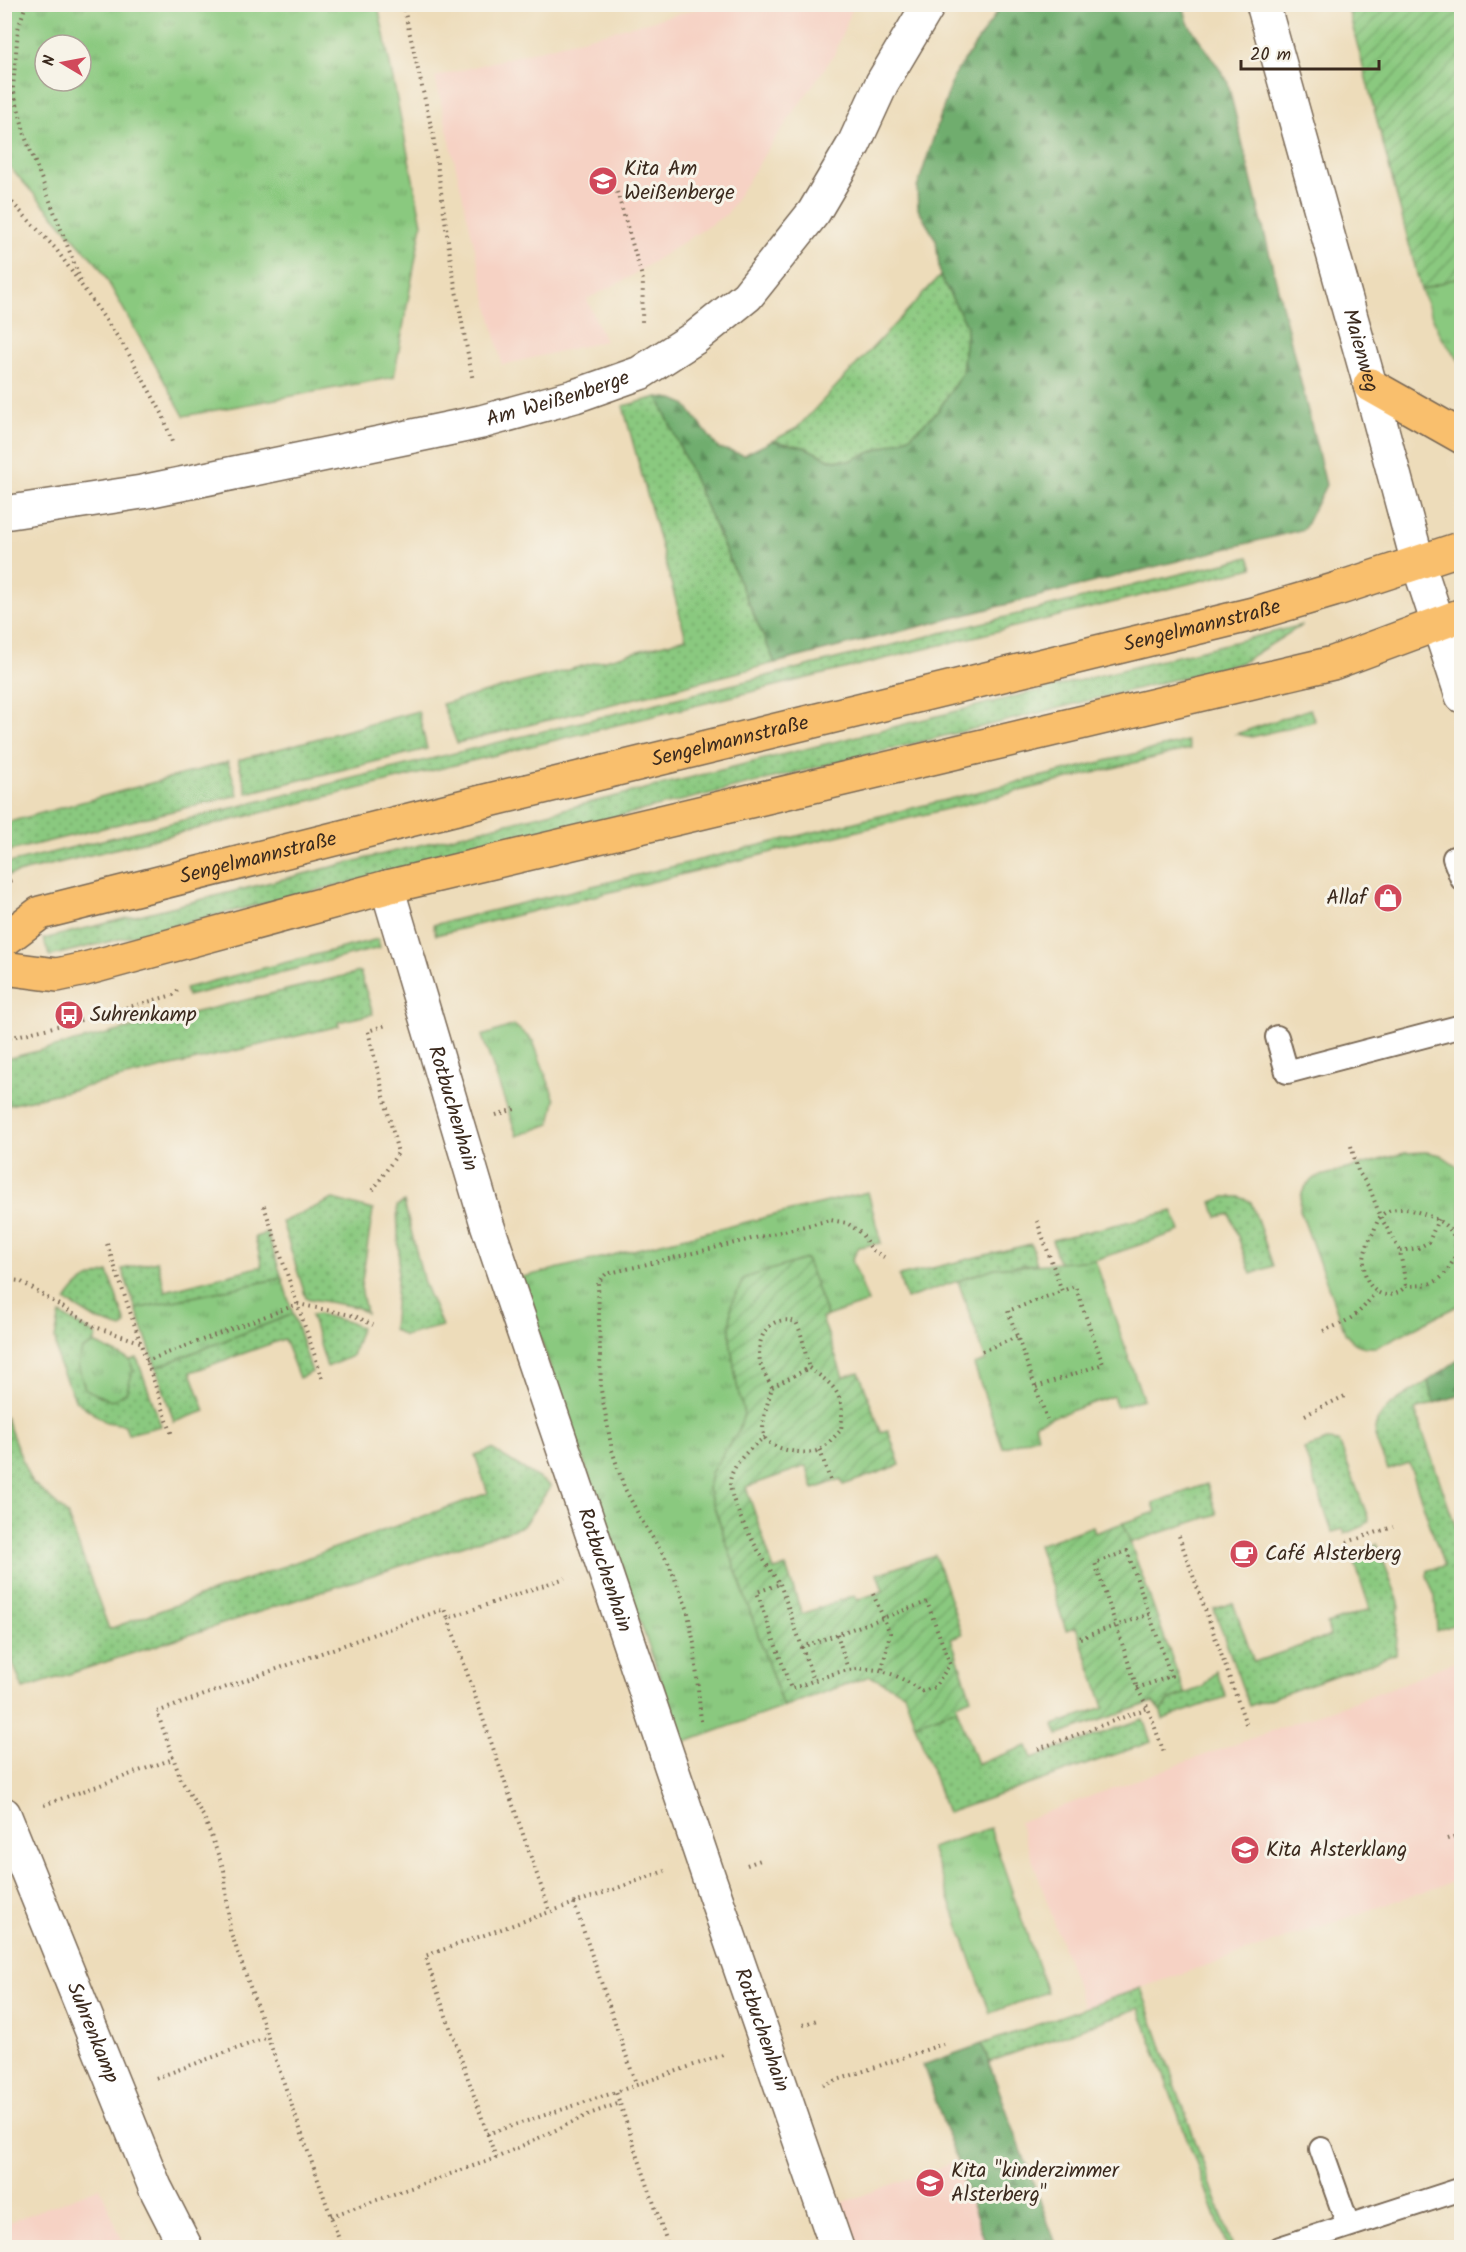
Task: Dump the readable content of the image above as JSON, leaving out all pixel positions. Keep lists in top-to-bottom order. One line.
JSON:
{"streets":{"main road":["Sengelmannstraße"],"street":["Maienweg","Am Weißenberge","Rotbuchenhain","Suhrenkamp"]},"crossings":[["Maienweg","Sengelmannstraße"]],"places":{"school or university":["Kita Am Weißenberge","Kita Alsterklang","Kita \"kinderzimmer Alsterberg\""],"shop":["Allaf"],"bus stop":["Suhrenkamp"],"cafe":["Café Alsterberg"]},"scale_bar":"20 m","north":"left"}
